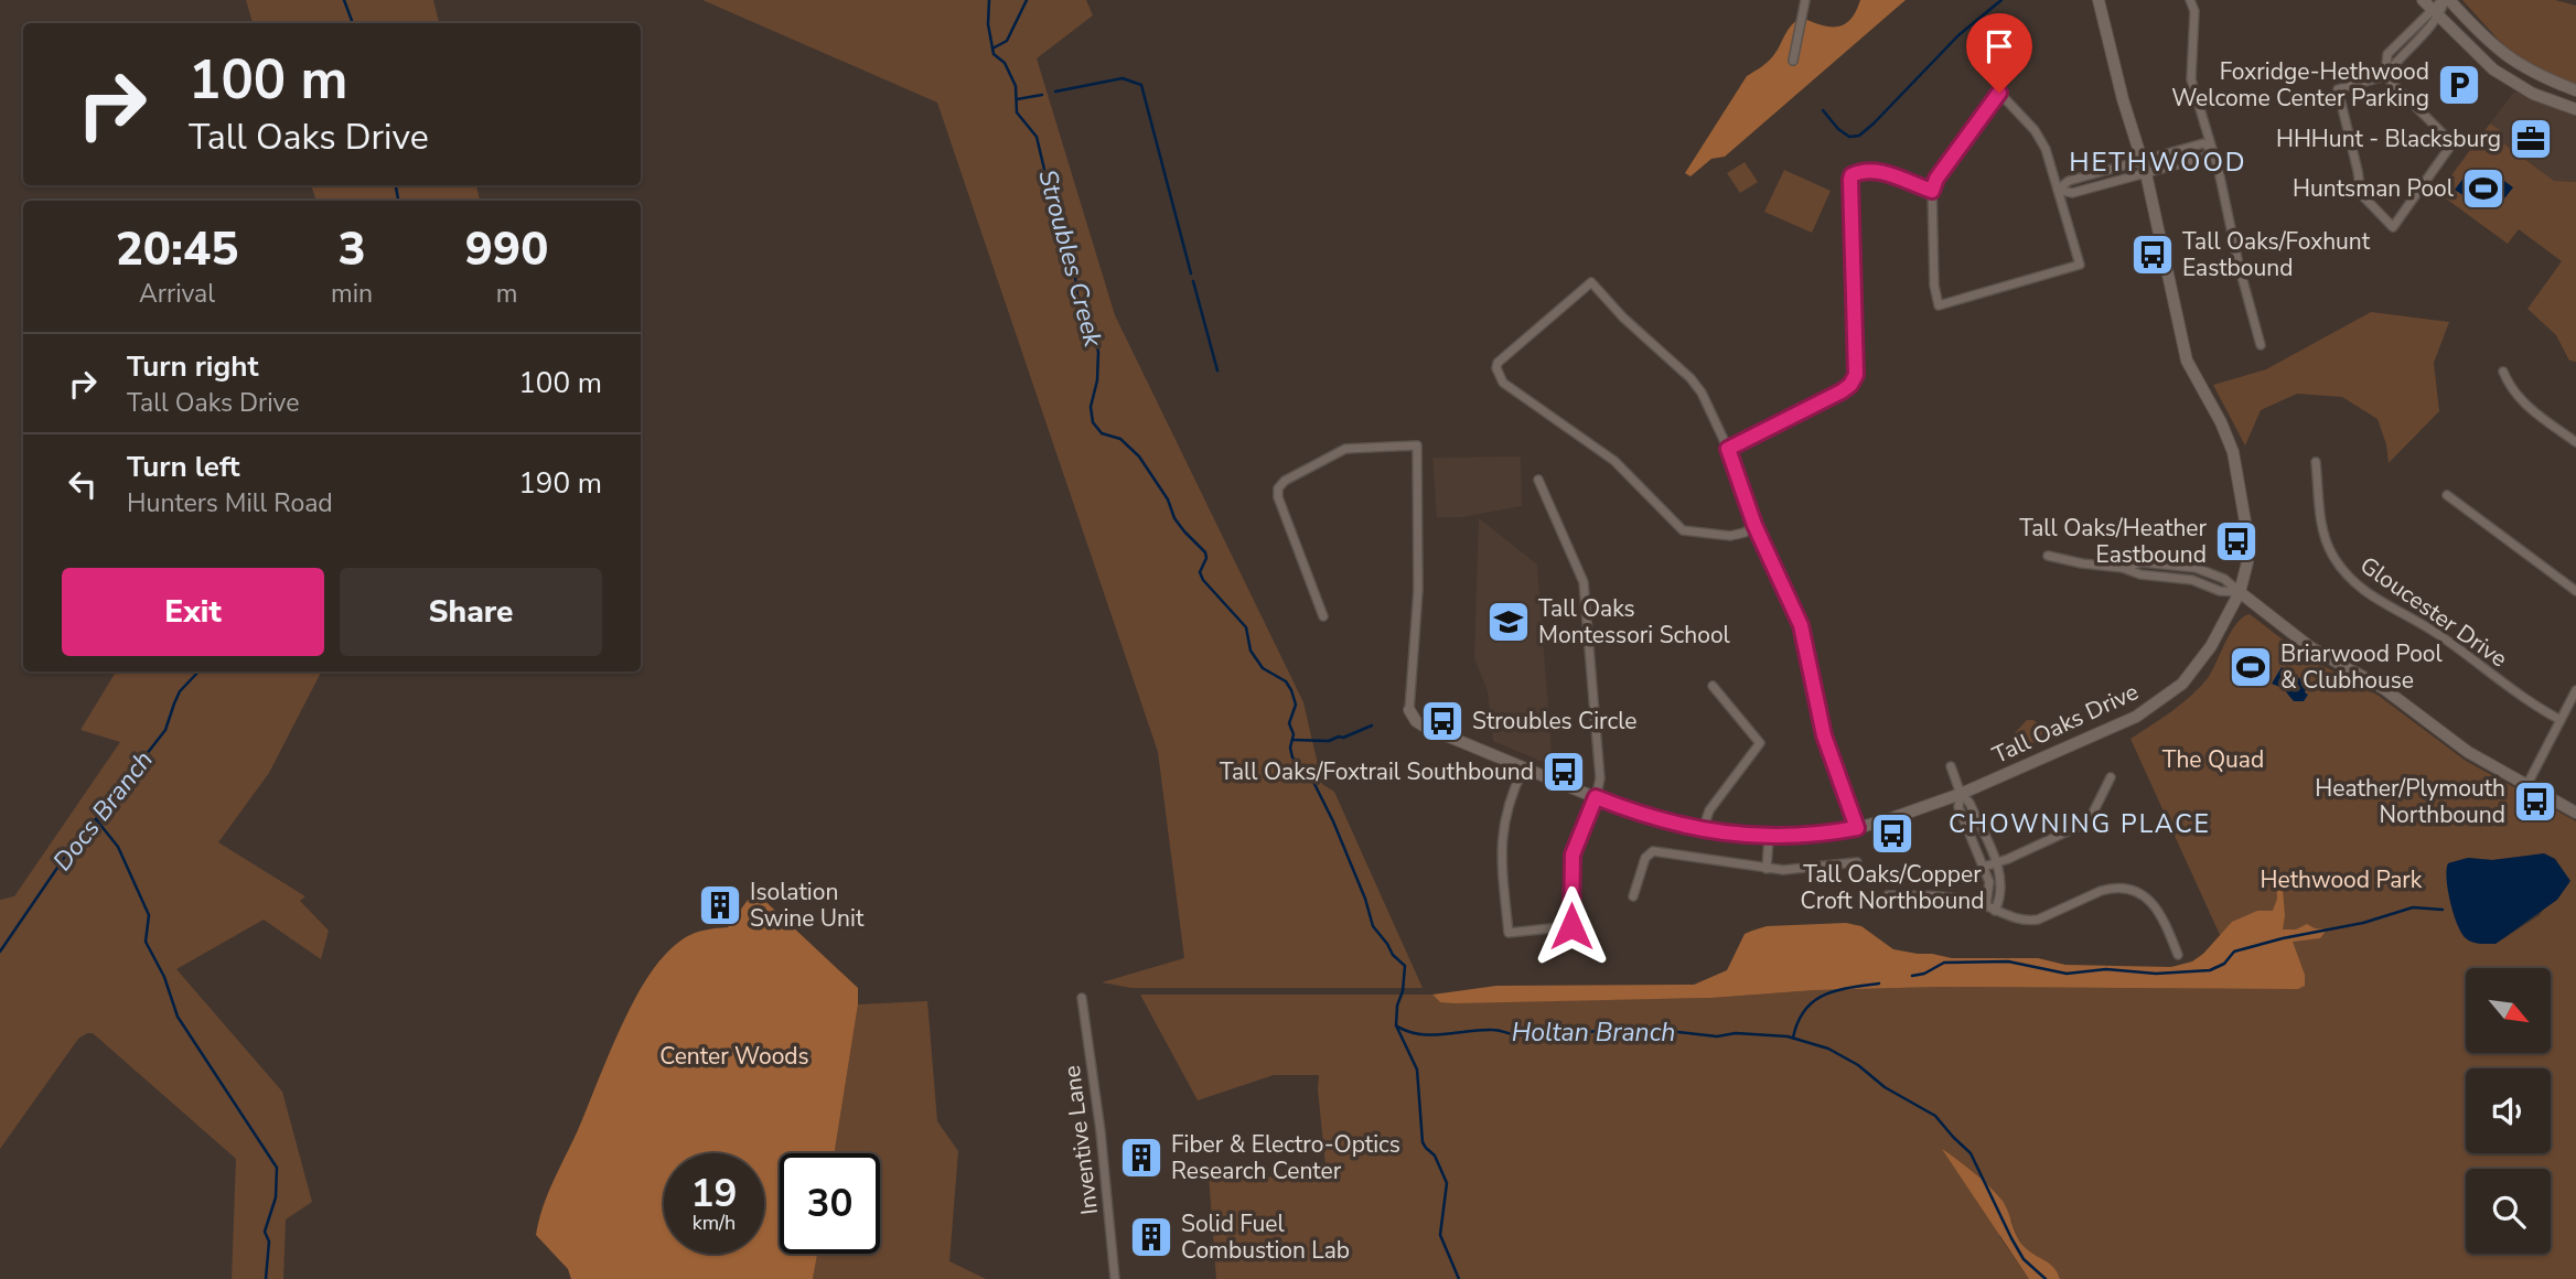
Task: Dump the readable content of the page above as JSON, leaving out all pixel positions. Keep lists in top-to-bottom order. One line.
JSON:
{"streets":{"street":["Gloucester Drive","Tall Oaks Drive","Inventive Lane"]},"districts":["HETHWOOD","CHOWNING PLACE"],"water":["Stroubles Creek","Docs Branch","Holtan Branch"],"parks":["The Quad","Hethwood Park","Center Woods"],"places":{"parking":["Foxridge-Hethwood Welcome Center Parking"],"office":["HHHunt - Blacksburg"],"sports":["Huntsman Pool","Briarwood Pool & Clubhouse"],"bus stop":["Tall Oaks/Foxhunt Eastbound","Tall Oaks/Heather Eastbound","Stroubles Circle","Tall Oaks/Foxtrail Southbound","Heather/Plymouth Northbound","Tall Oaks/Copper Croft Northbound"],"school or university":["Tall Oaks Montessori School"],"building":["Isolation Swine Unit","Fiber & Electro-Optics Research Center","Solid Fuel Combustion Lab"]},"north":"bottom right","page":{"turn":["100 m","Tall Oaks Drive"],"eta":["20:45","Arrival","3","min","990","m"],"list":[{"name":"Turn right","note":"Tall Oaks Drive","value":"100 m"},{"name":"Turn left","note":"Hunters Mill Road","value":"190 m"}],"buttons":["Exit","Share"],"speed":"19 km/h","limit":"30"}}
